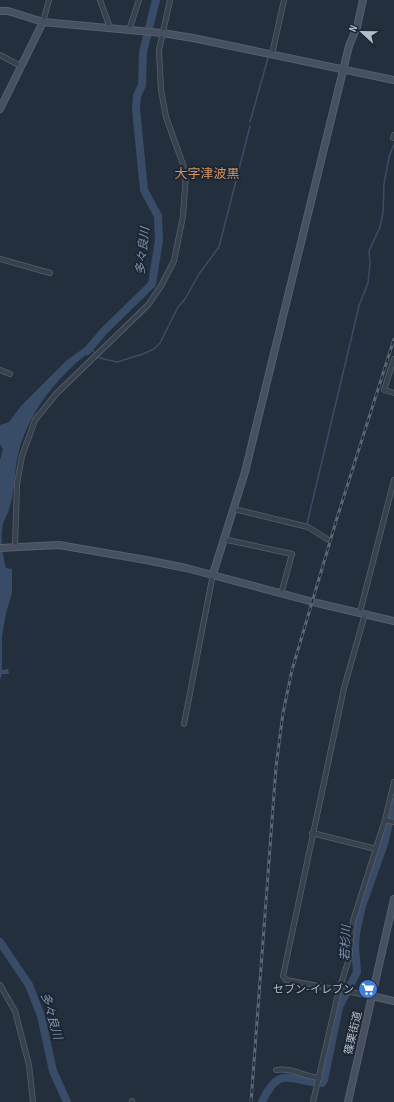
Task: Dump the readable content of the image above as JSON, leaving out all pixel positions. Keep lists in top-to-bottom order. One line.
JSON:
{"streets":{"street":["篠栗街道"]},"districts":["大字津波黒"],"water":["多々良川","若杉川"],"places":{"supermarket":["セブン-イレブン"]},"north":"left"}
